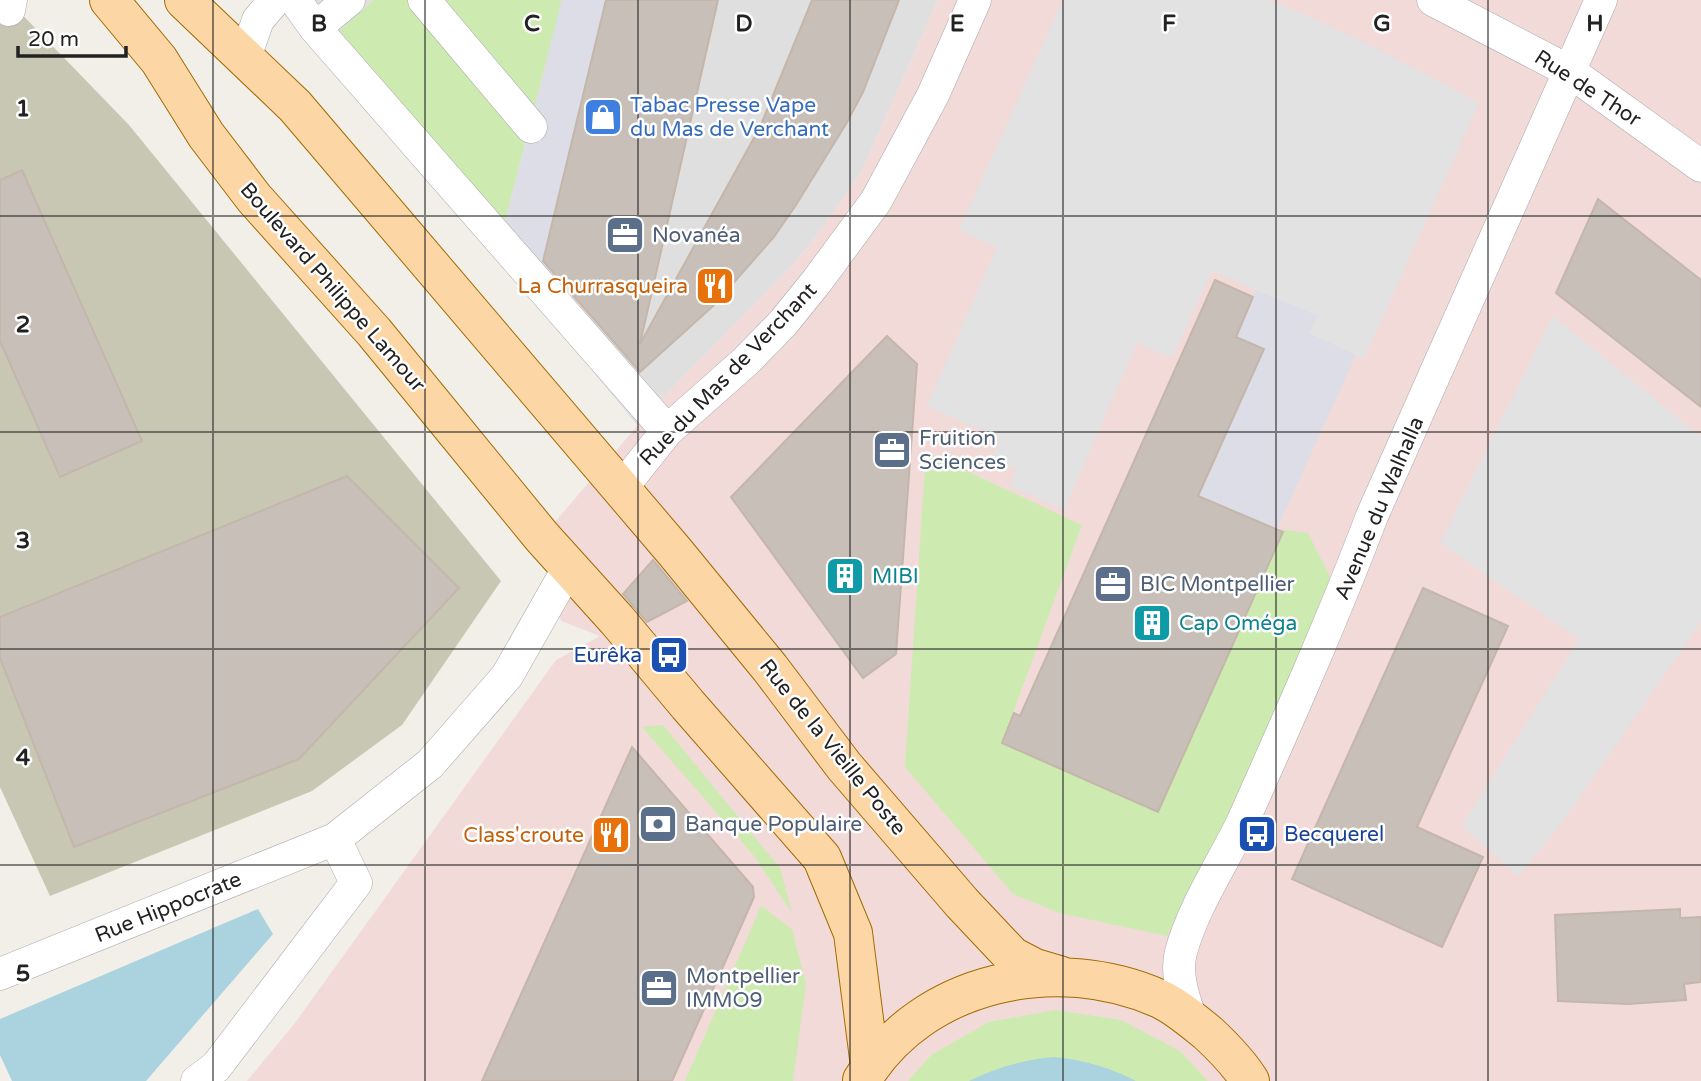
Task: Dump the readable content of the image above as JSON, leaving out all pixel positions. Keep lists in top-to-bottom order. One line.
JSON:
{"streets":{"main road":["Boulevard Philippe Lamour","Rue de la Vieille Poste"],"street":["Rue de Thor","Rue du Mas de Verchant","Avenue du Walhalla","Rue Hippocrate"]},"crossings":[["Rue de Thor","Avenue du Walhalla"],["Rue du Mas de Verchant","Rue de la Vieille Poste"]],"places":{"shop":["Tabac Presse Vape du Mas de Verchant"],"office":["Novanéa","Fruition Sciences","BIC Montpellier","Montpellier IMMO9"],"restaurant":["La Churrasqueira","Class'croute"],"building":["MIBI","Cap Oméga"],"bus stop":["Eurêka","Becquerel"],"bank":["Banque Populaire"]},"scale_bar":"20 m","grid":{"columns":["B","C","D","E","F","G","H"],"rows":["1","2","3","4","5"]}}
